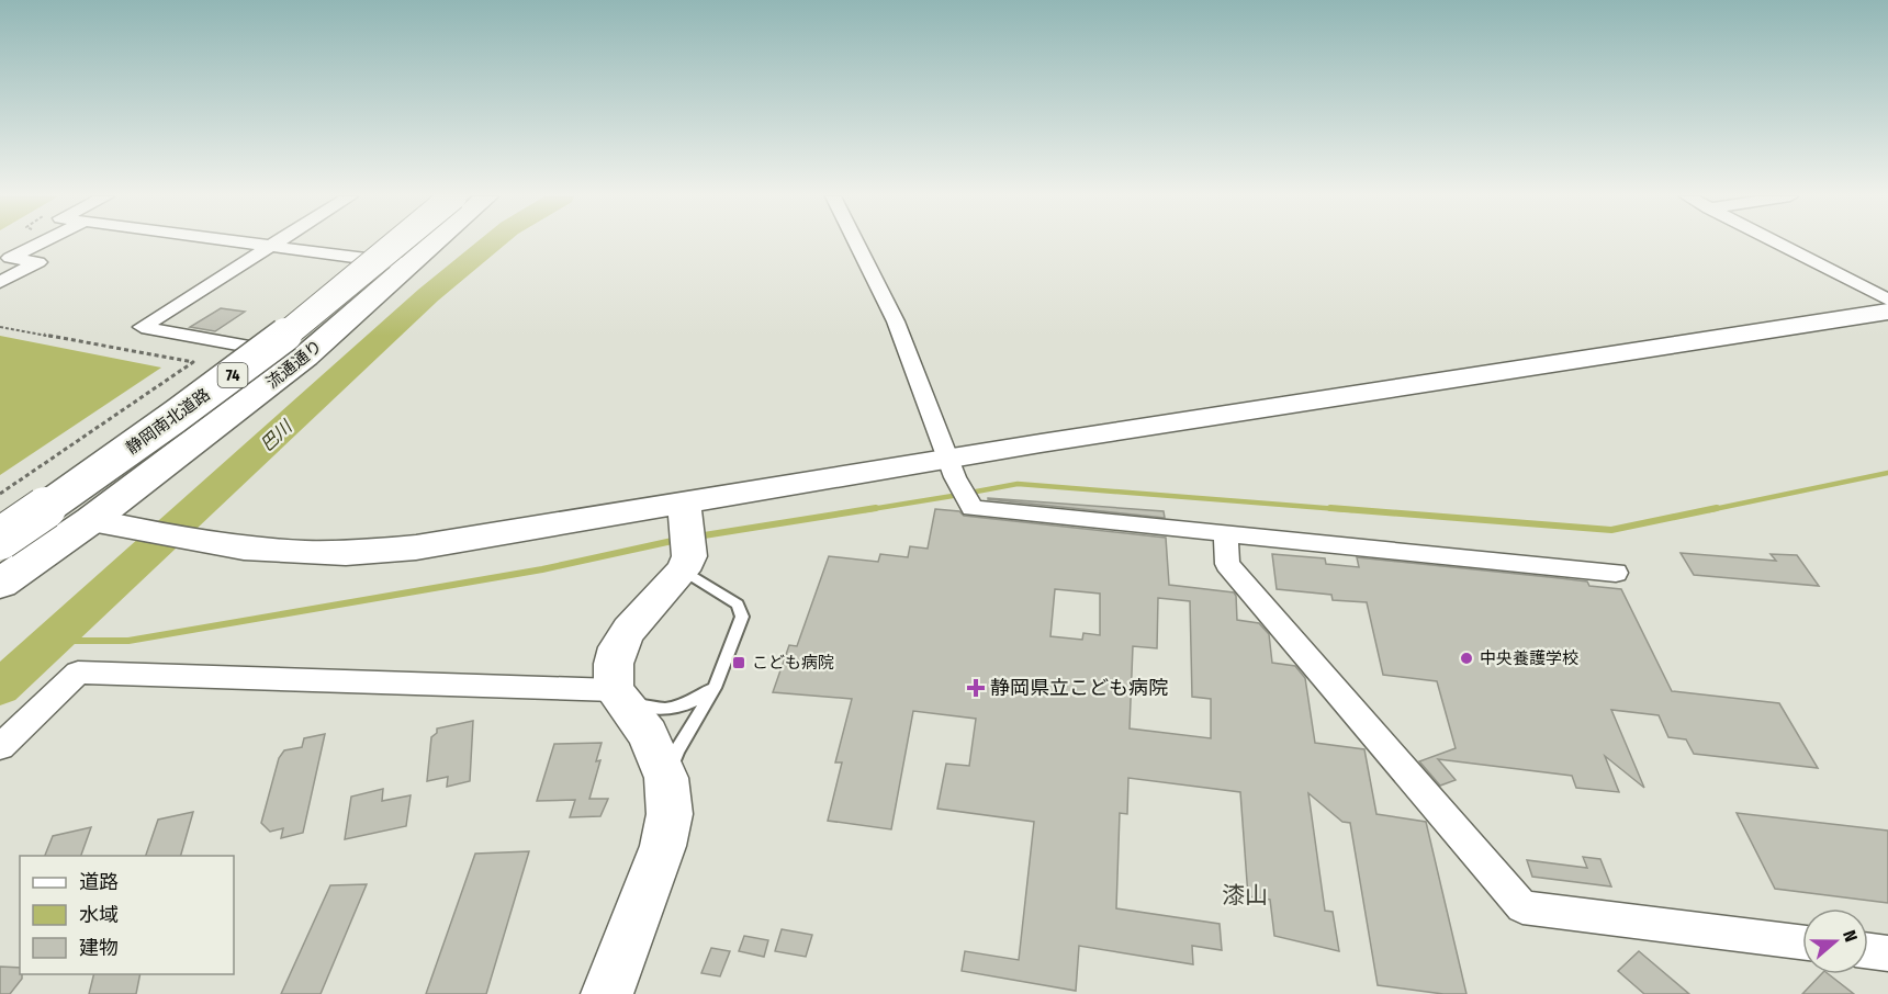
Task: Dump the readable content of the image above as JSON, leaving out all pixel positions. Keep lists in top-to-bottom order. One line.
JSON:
{"streets":{"main road":["流通通り","74","静岡南北道路"]},"crossings":[["流通通り","74"]],"districts":["漆山"],"water":["巴川"],"places":{"other":["中央養護学校"],"transit":["こども病院"],"health":["静岡県立こども病院"]},"legend":["道路","水域","建物"],"north":"right"}
